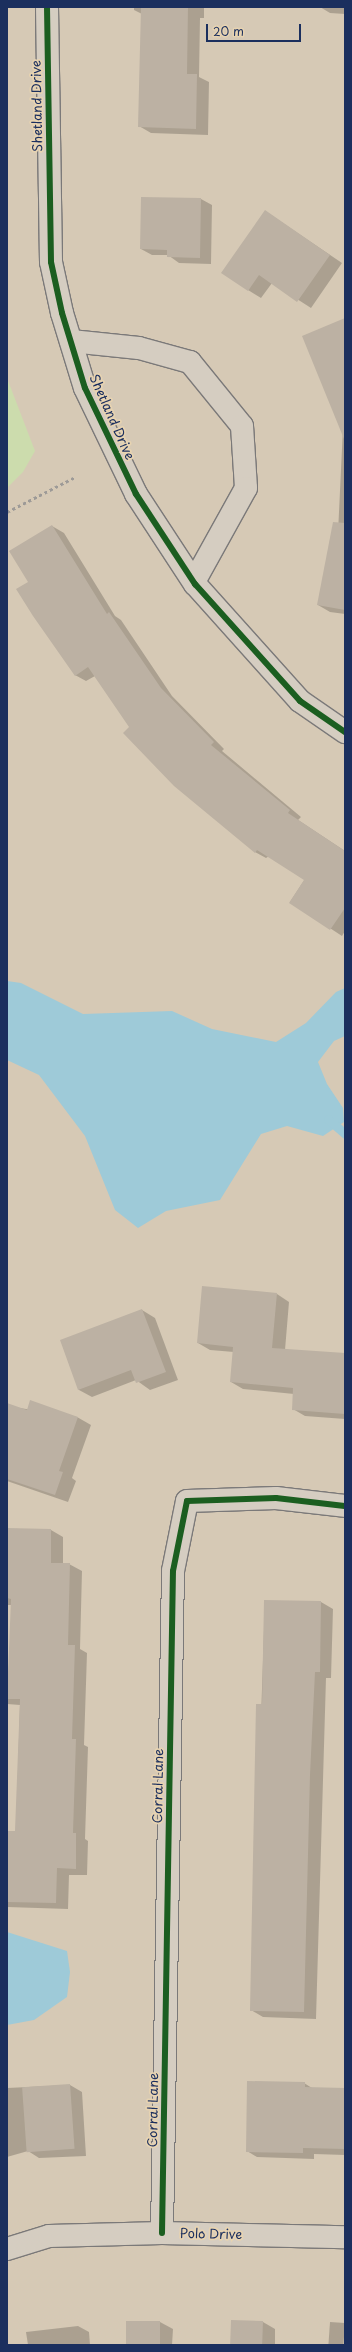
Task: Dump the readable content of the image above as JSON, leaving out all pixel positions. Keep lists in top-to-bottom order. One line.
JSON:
{"streets":{"street":["Shetland Drive","Corral Lane","Polo Drive"]},"crossings":[["Corral Lane","Polo Drive"]],"scale_bar":"20 m"}
